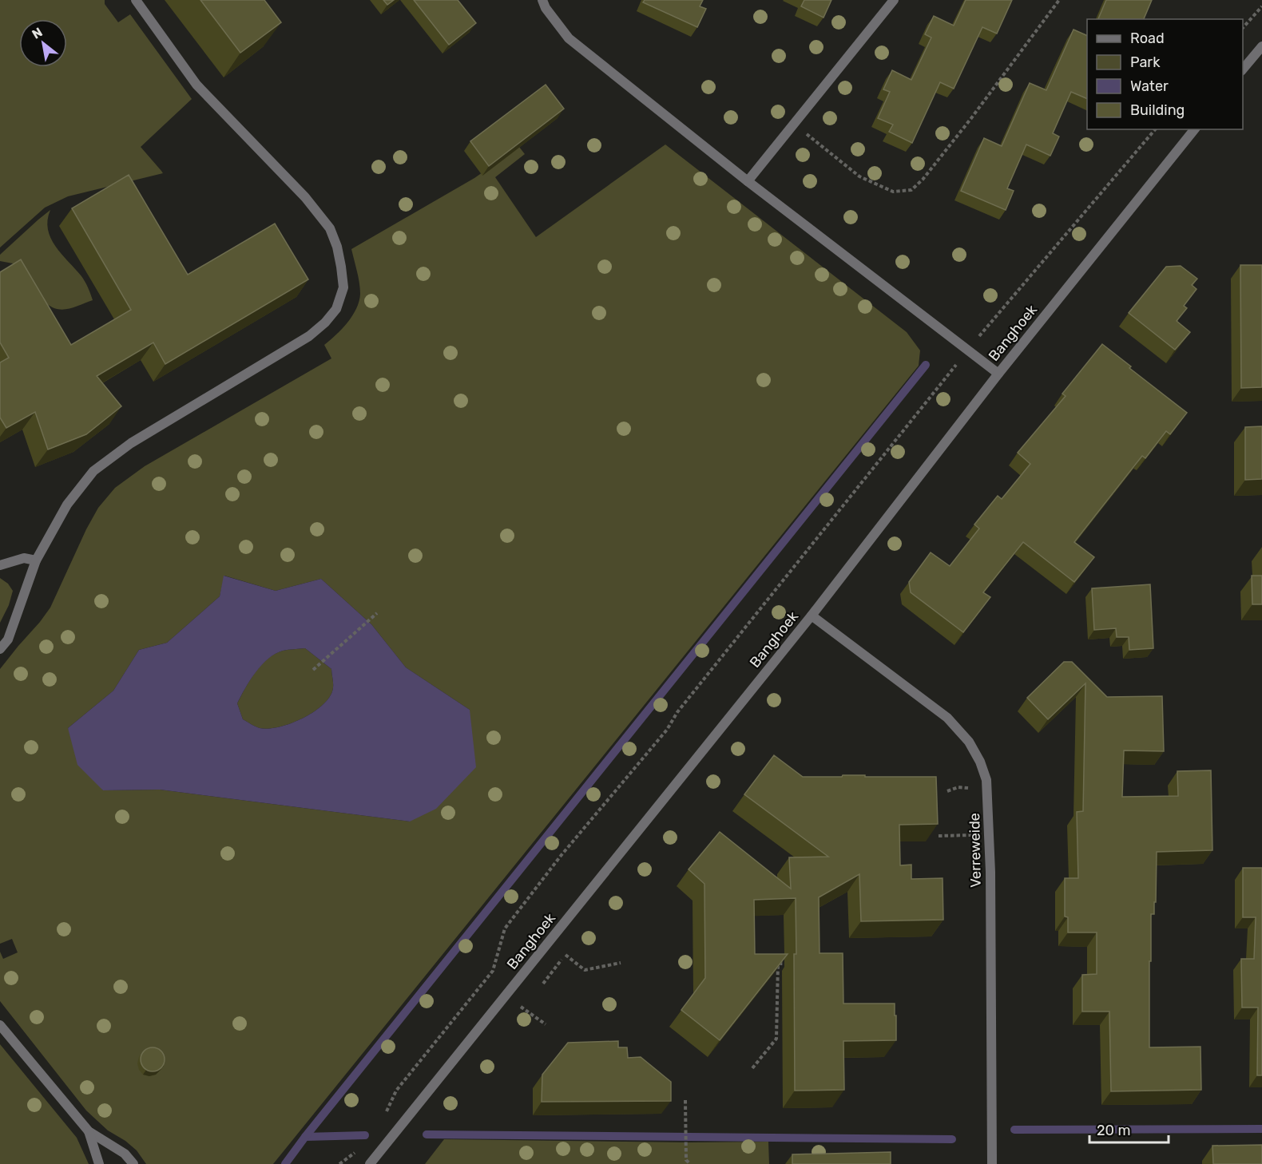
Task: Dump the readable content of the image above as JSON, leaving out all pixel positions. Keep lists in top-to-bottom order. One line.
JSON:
{"streets":{"street":["Banghoek","Verreweide"]},"crossings":[["Banghoek","Verreweide"]],"legend":["Road","Park","Water","Building"],"scale_bar":"20 m","north":"top left"}
